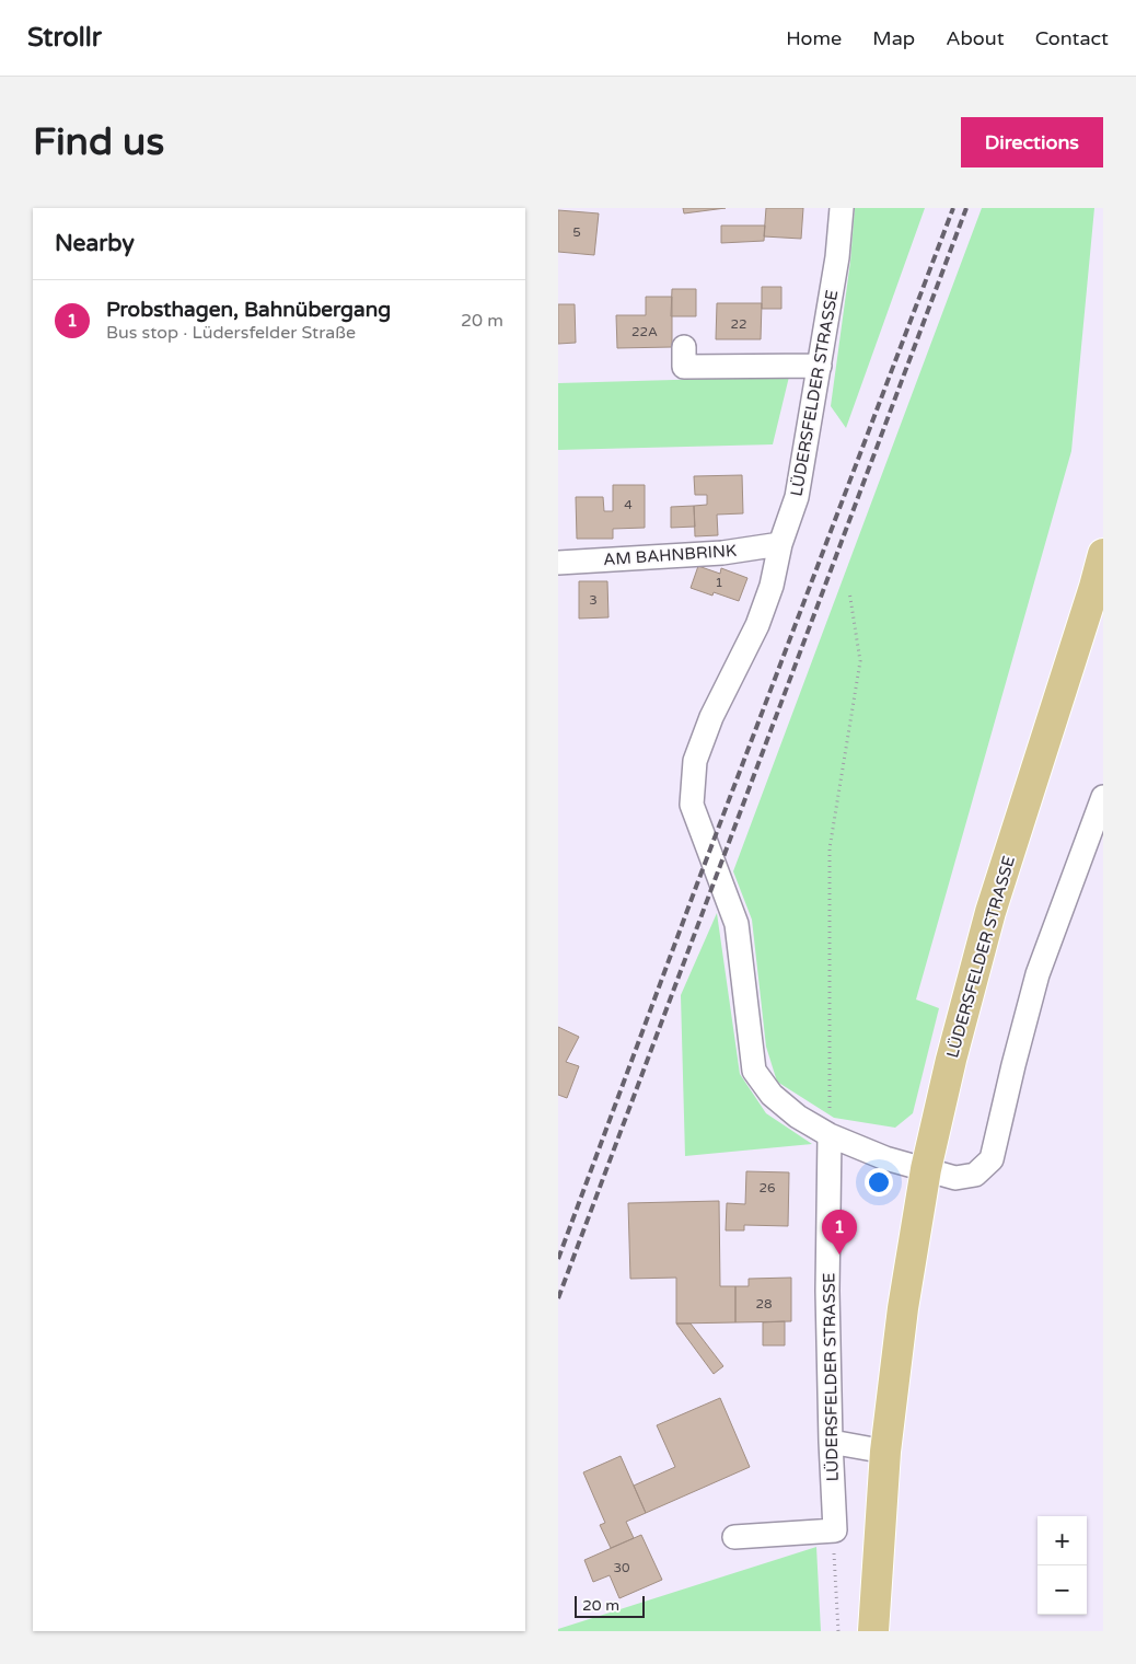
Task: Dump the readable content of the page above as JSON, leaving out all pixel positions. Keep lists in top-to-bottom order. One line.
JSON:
{"streets":{"main road":["LÜDERSFELDER STRASSE"],"street":["AM BAHNBRINK"]},"crossings":[["LÜDERSFELDER STRASSE","AM BAHNBRINK"]],"house_numbers":["5","22","22A","4","1","3","26","28","30"],"scale_bar":"20 m","page":{"header":"Strollr","nav":["Home","Map","About","Contact"],"buttons":"Directions","title":"Find us","heading":"Nearby","list":[{"mark":"1","name":"Probsthagen, Bahnübergang","note":"Bus stop · Lüdersfelder Straße","value":"20 m"}],"pins":"1","map_buttons":["+","−"],"scale":"20 m"}}
